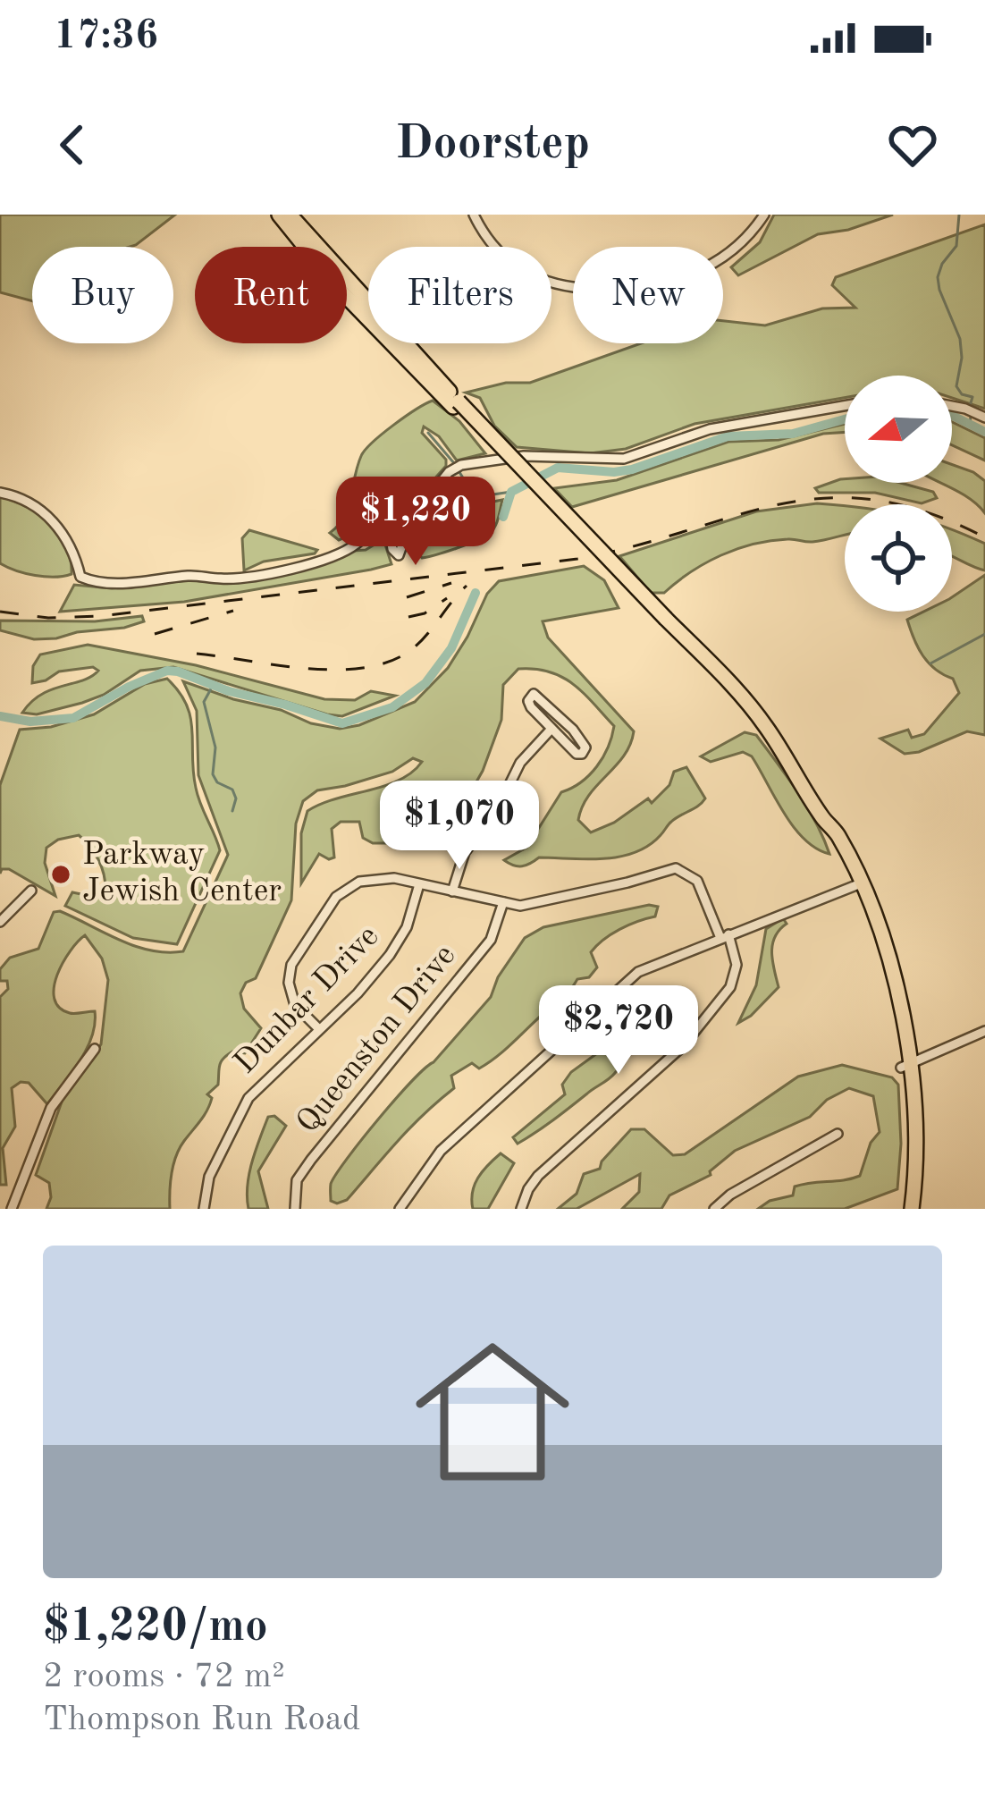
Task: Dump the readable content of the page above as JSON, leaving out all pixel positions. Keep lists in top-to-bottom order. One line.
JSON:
{"streets":{"street":["Dunbar Drive","Queenston Drive"]},"places":["Parkway Jewish Center"],"north":"left","page":{"status":"17:36","header":"Doorstep","chip":["Buy","Rent","Filters","New"],"price":["$1,220","$1,070","$2,720"],"list":[{"name":"$1,220/mo","note":"2 rooms · 72 m² · Thompson Run Road"}]}}
